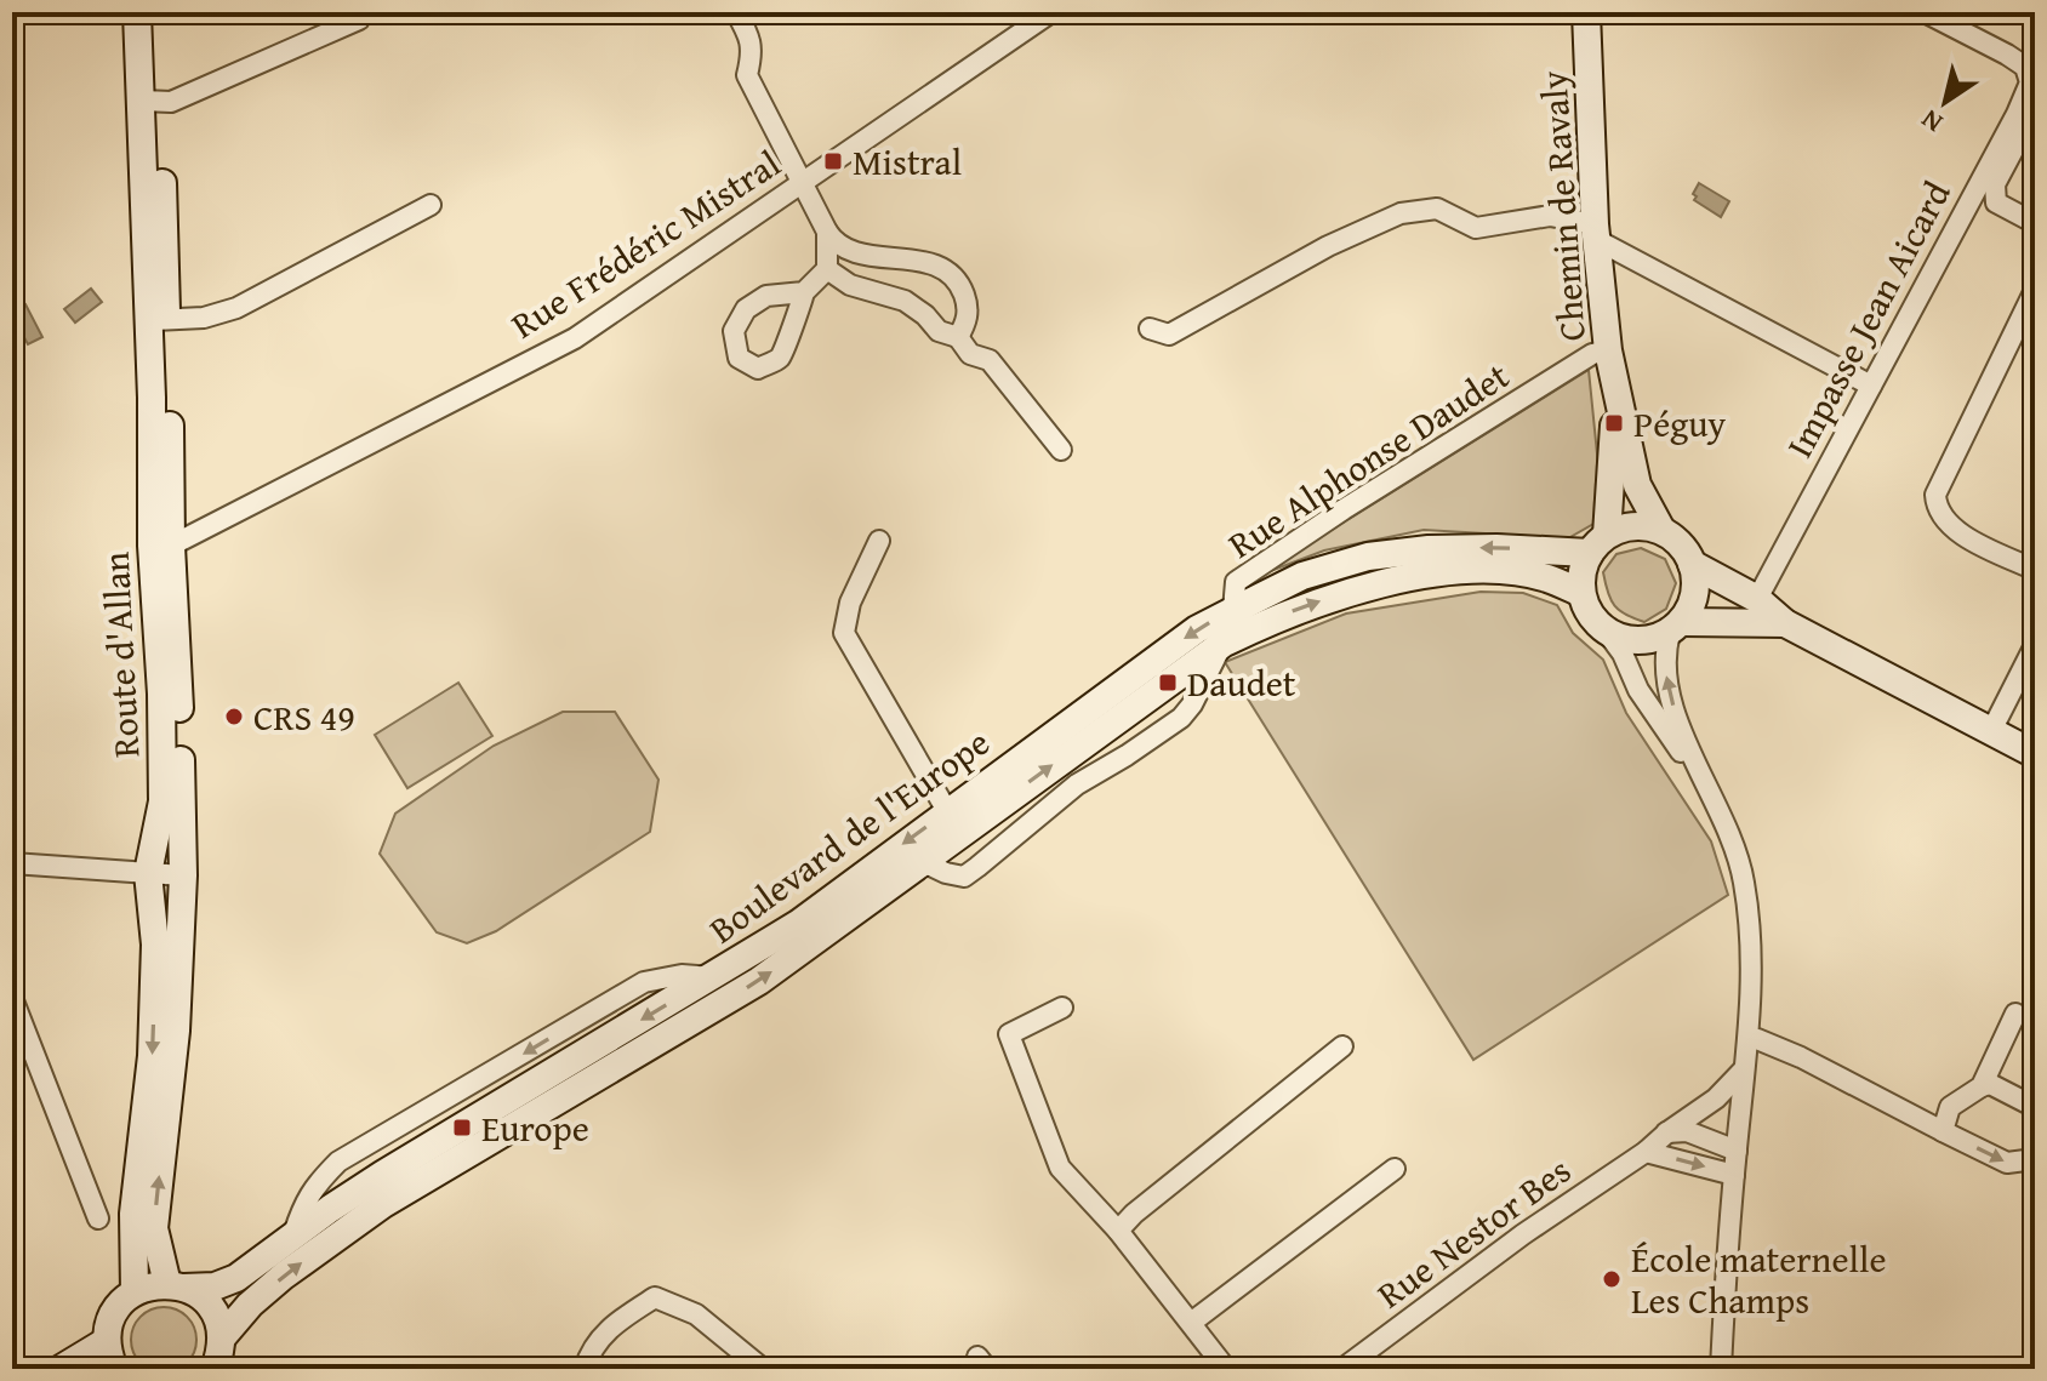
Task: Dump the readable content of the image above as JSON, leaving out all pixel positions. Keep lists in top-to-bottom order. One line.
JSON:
{"streets":{"main road":["Chemin de Ravaly","Route d'Allan","Boulevard de l'Europe"],"street":["Rue Frédéric Mistral","Impasse Jean Aicard","Rue Alphonse Daudet","Rue Nestor Bes"]},"crossings":[["Chemin de Ravaly","Rue Alphonse Daudet"],["Chemin de Ravaly","Boulevard de l'Europe"],["Rue Frédéric Mistral","Route d'Allan"],["Rue Alphonse Daudet","Boulevard de l'Europe"],["Route d'Allan","Boulevard de l'Europe"]],"places":{"transit":["Mistral","Péguy","Daudet","Europe"],"other":["CRS 49","École maternelle Les Champs"]},"north":"bottom left"}
